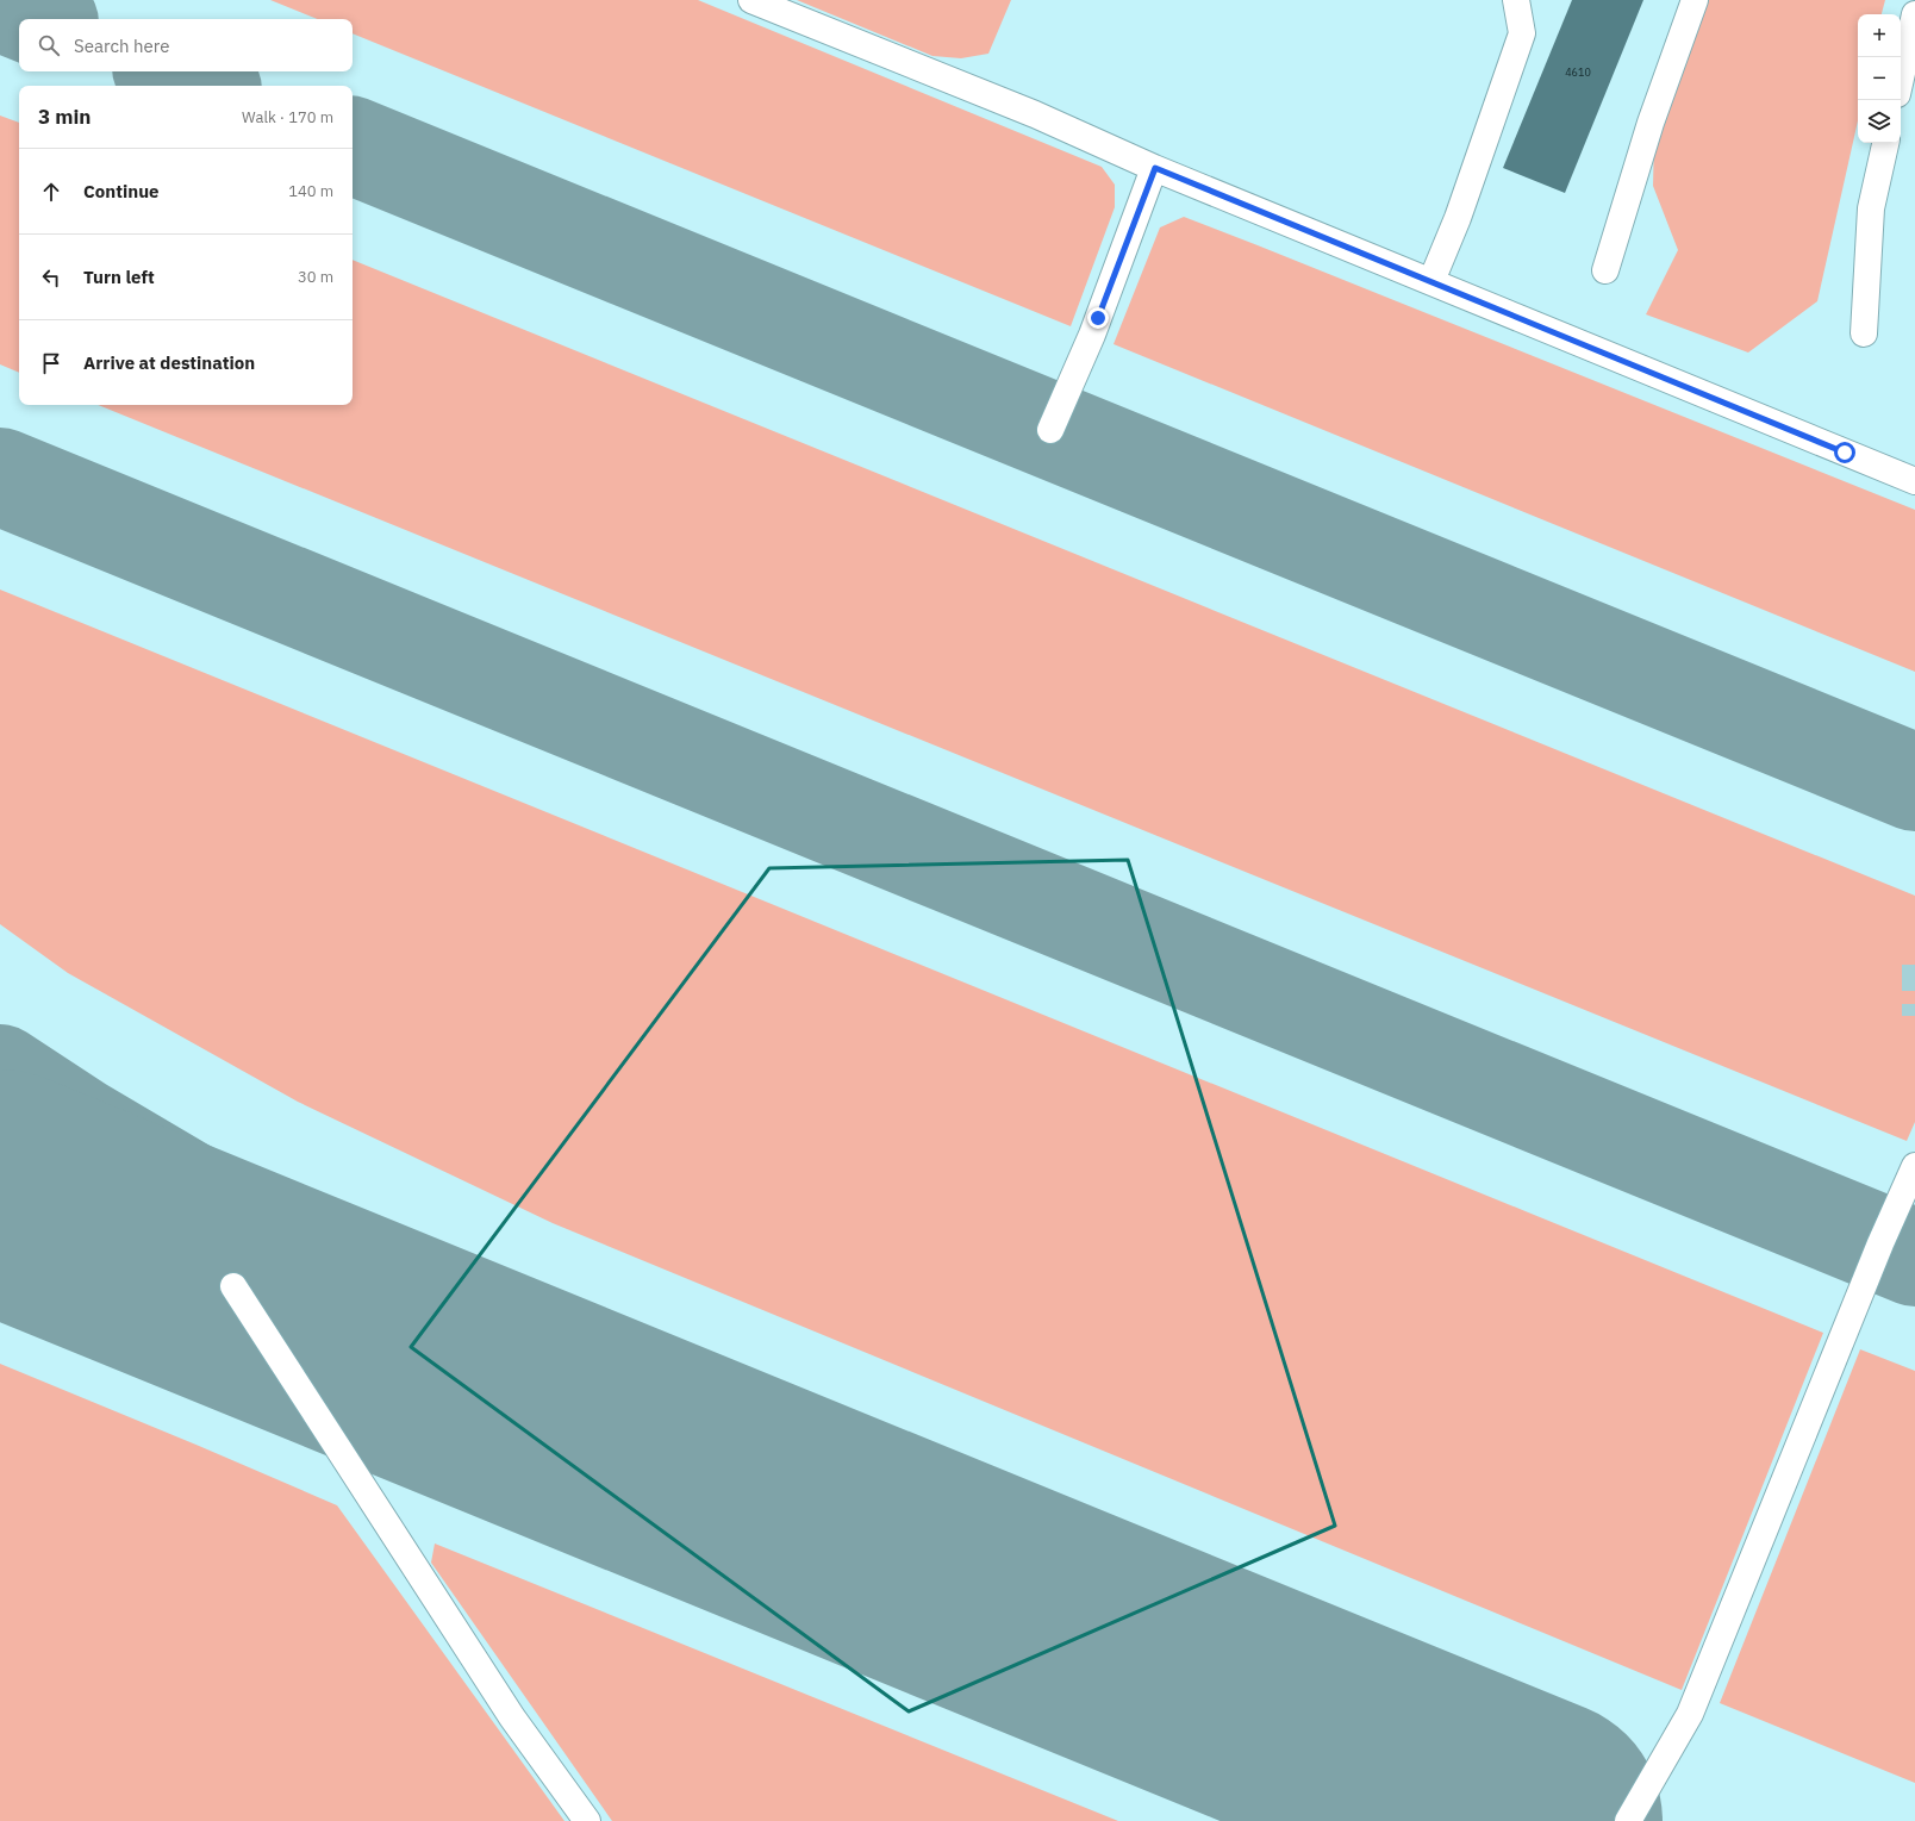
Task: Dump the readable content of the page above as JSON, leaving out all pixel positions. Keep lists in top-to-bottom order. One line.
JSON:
{"house_numbers":["4610"],"page":{"map_buttons":["+","−"],"search":"Search here","heading":["3 min","Walk · 170 m"],"list":[["Continue","140 m"],["Turn left","30 m"],"Arrive at destination"]}}
